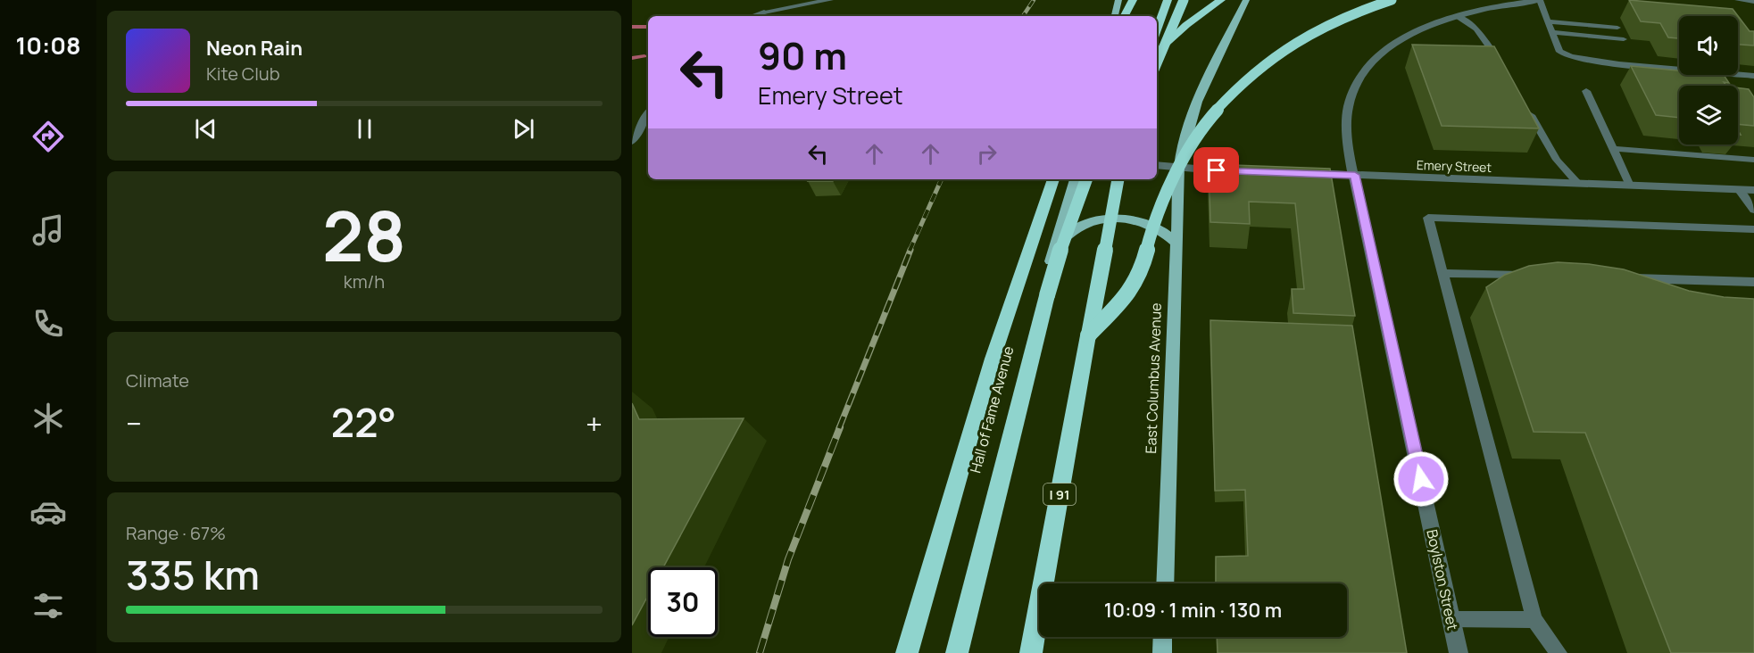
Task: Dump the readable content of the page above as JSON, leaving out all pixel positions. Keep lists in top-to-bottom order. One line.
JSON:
{"streets":{"highway":["I 91"],"main road":["East Columbus Avenue","Hall of Fame Avenue"],"street":["Emery Street","Boylston Street"]},"crossings":[["Emery Street","Boylston Street"]],"page":{"tabs":"10:08","turn":["90 m","Emery Street"],"song":["Neon Rain","Kite Club"],"tile":[["28","km/h"],"Climate",["Range · 67%","335 km"]],"heat":["−","22°","+"],"limit":"30","trip":"10:09 · 1 min · 130 m"}}
